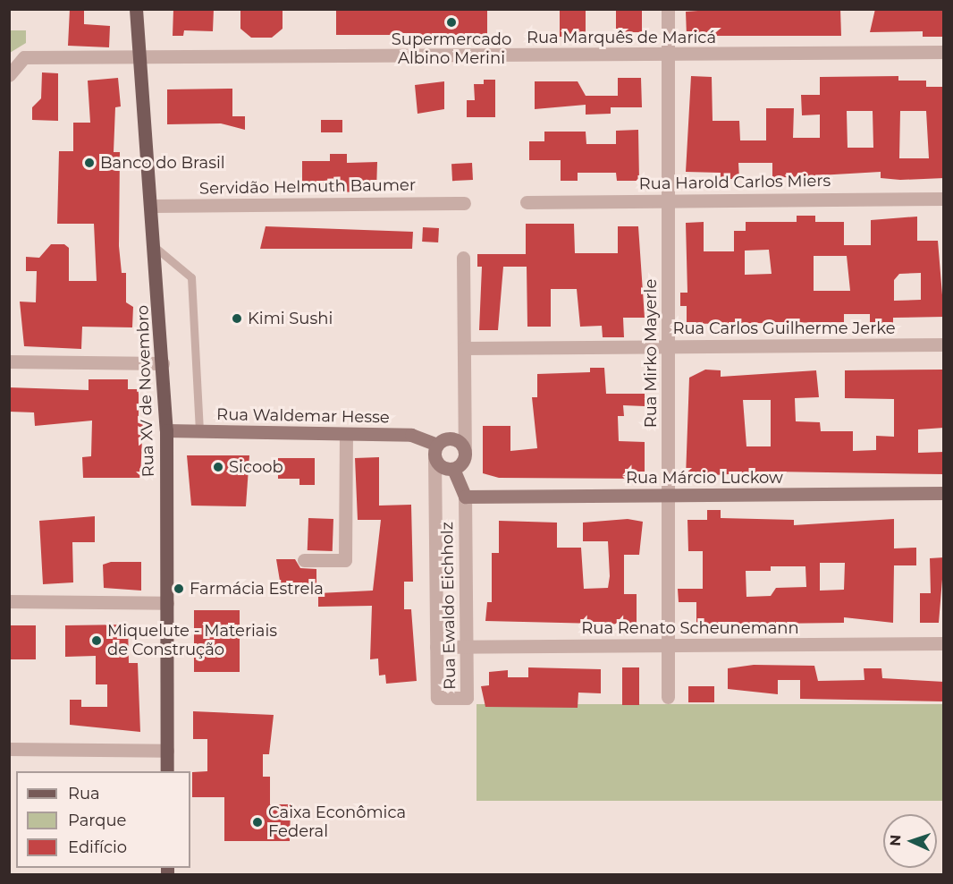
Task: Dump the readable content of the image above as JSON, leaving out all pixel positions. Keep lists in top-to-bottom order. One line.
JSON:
{"streets":{"main road":["Rua XV de Novembro"],"street":["Rua Marquês de Maricá","Rua Harold Carlos Miers","Servidão Helmuth Baumer","Rua Carlos Guilherme Jerke","Rua Mirko Mayerle","Rua Waldemar Hesse","Rua Márcio Luckow","Rua Ewaldo Eichholz","Rua Renato Scheunemann"]},"crossings":[["Rua Marquês de Maricá","Rua Mirko Mayerle"],["Rua Marquês de Maricá","Rua XV de Novembro"],["Rua Harold Carlos Miers","Rua Mirko Mayerle"],["Servidão Helmuth Baumer","Rua XV de Novembro"],["Rua Carlos Guilherme Jerke","Rua Mirko Mayerle"],["Rua Mirko Mayerle","Rua Márcio Luckow"],["Rua Mirko Mayerle","Rua Renato Scheunemann"],["Rua XV de Novembro","Rua Waldemar Hesse"],["Rua Waldemar Hesse","Rua Ewaldo Eichholz"],["Rua Márcio Luckow","Rua Ewaldo Eichholz"],["Rua Ewaldo Eichholz","Rua Renato Scheunemann"]],"places":["Supermercado Albino Merini","Banco do Brasil","Kimi Sushi","Sicoob","Farmácia Estrela","Miquelute - Materiais de Construção","Caixa Econômica Federal"],"legend":["Rua","Parque","Edifício"],"north":"left"}
